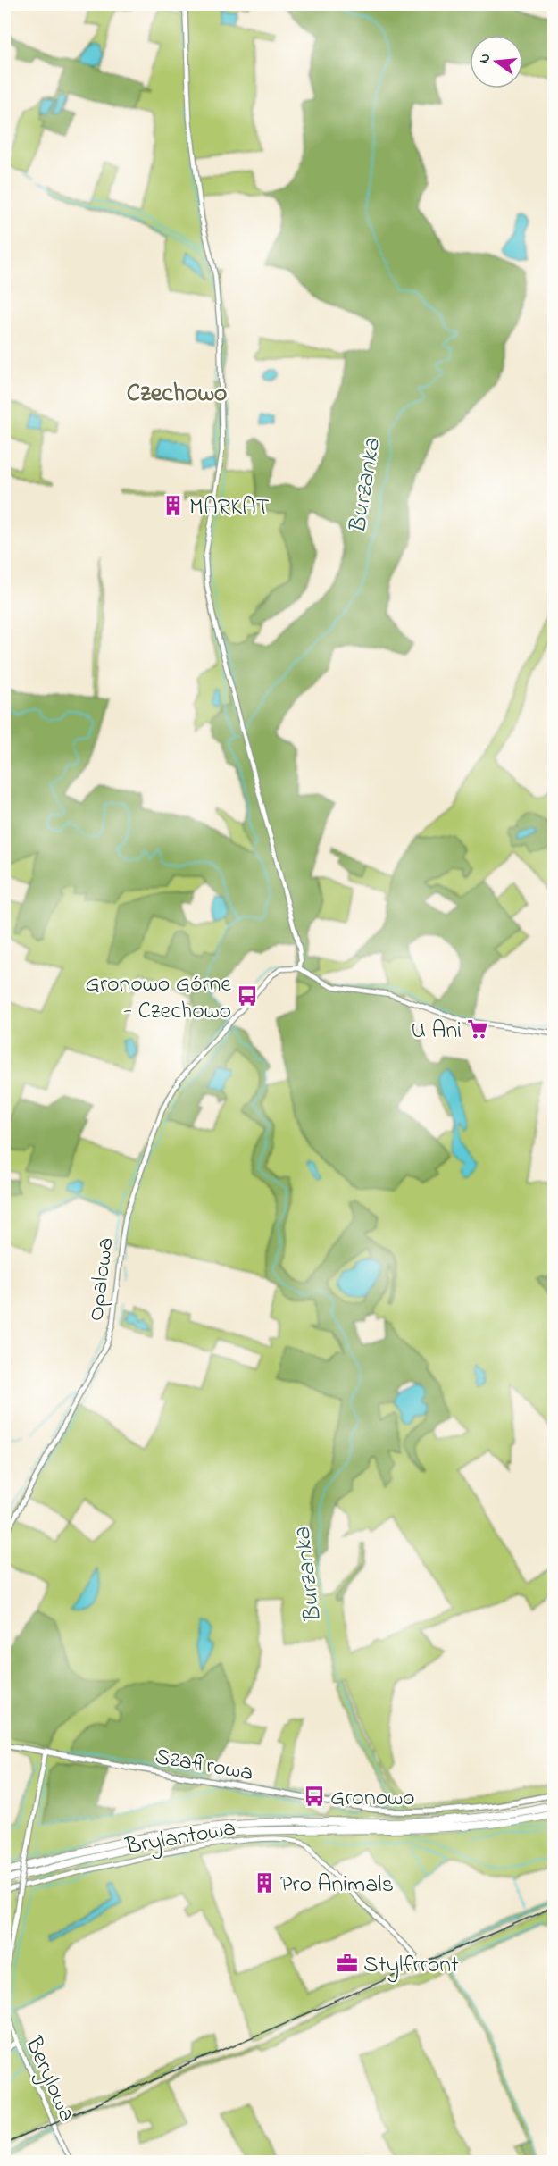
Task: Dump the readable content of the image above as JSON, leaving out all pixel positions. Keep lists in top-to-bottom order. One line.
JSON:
{"streets":{"street":["Opalowa","Szafirowa","Brylantowa","Berylowa"]},"crossings":[["Szafirowa","Berylowa"]],"districts":["Czechowo"],"water":["Burzanka"],"places":{"building":["MARKAT","Pro Animals"],"bus stop":["Gronowo Górne - Czechowo","Gronowo"],"supermarket":["U Ani"],"office":["Stylfrront"]},"north":"left"}
